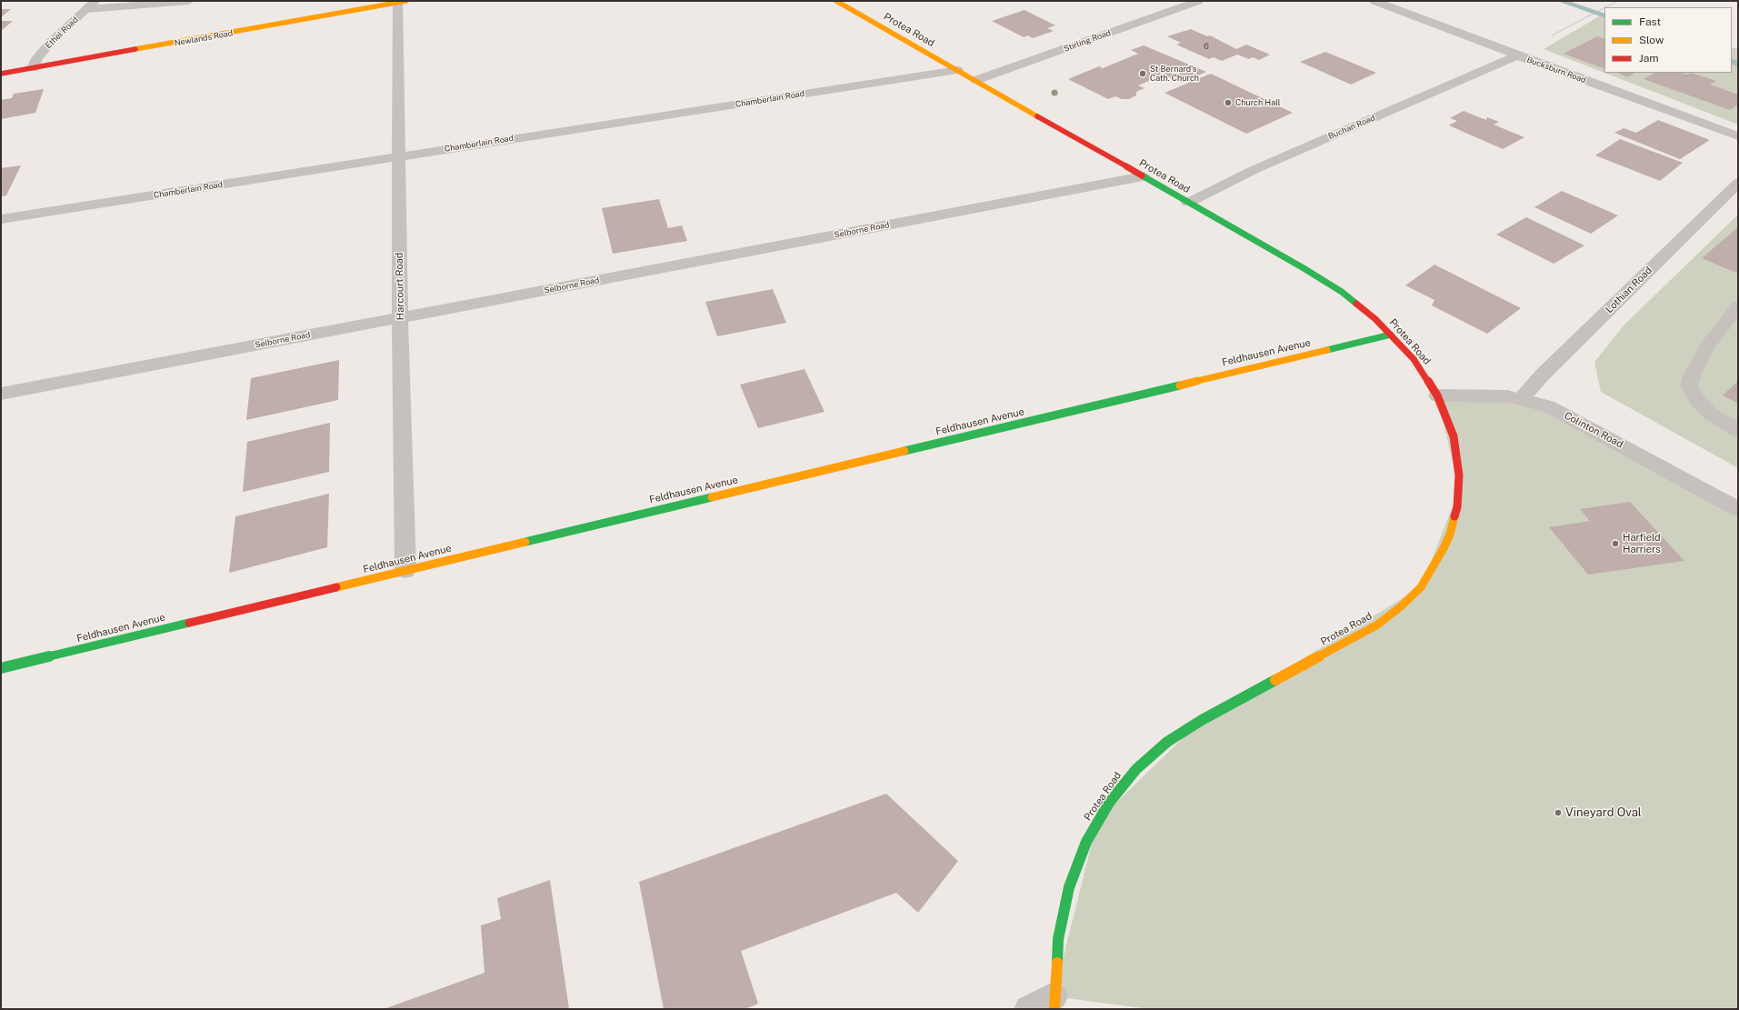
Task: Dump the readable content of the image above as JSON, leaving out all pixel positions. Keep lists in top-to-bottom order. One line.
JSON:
{"streets":{"main road":["Protea Road","Newlands Road","Feldhausen Avenue"],"street":["Ethel Road","Stirling Road","Bucksburn Road","Chamberlain Road","Buchan Road","Selborne Road","Harcourt Road","Lothian Road","Colinton Road"]},"crossings":[["Protea Road","Stirling Road"],["Protea Road","Chamberlain Road"],["Protea Road","Buchan Road"],["Protea Road","Selborne Road"],["Protea Road","Feldhausen Avenue"],["Protea Road","Colinton Road"],["Ethel Road","Newlands Road"],["Newlands Road","Harcourt Road"],["Bucksburn Road","Buchan Road"],["Chamberlain Road","Harcourt Road"],["Selborne Road","Harcourt Road"],["Harcourt Road","Feldhausen Avenue"],["Lothian Road","Colinton Road"]],"places":["St Bernard's Cath. Church","Church Hall","Harfield Harriers","Vineyard Oval"],"house_numbers":["6"],"legend":["Fast","Slow","Jam"]}
